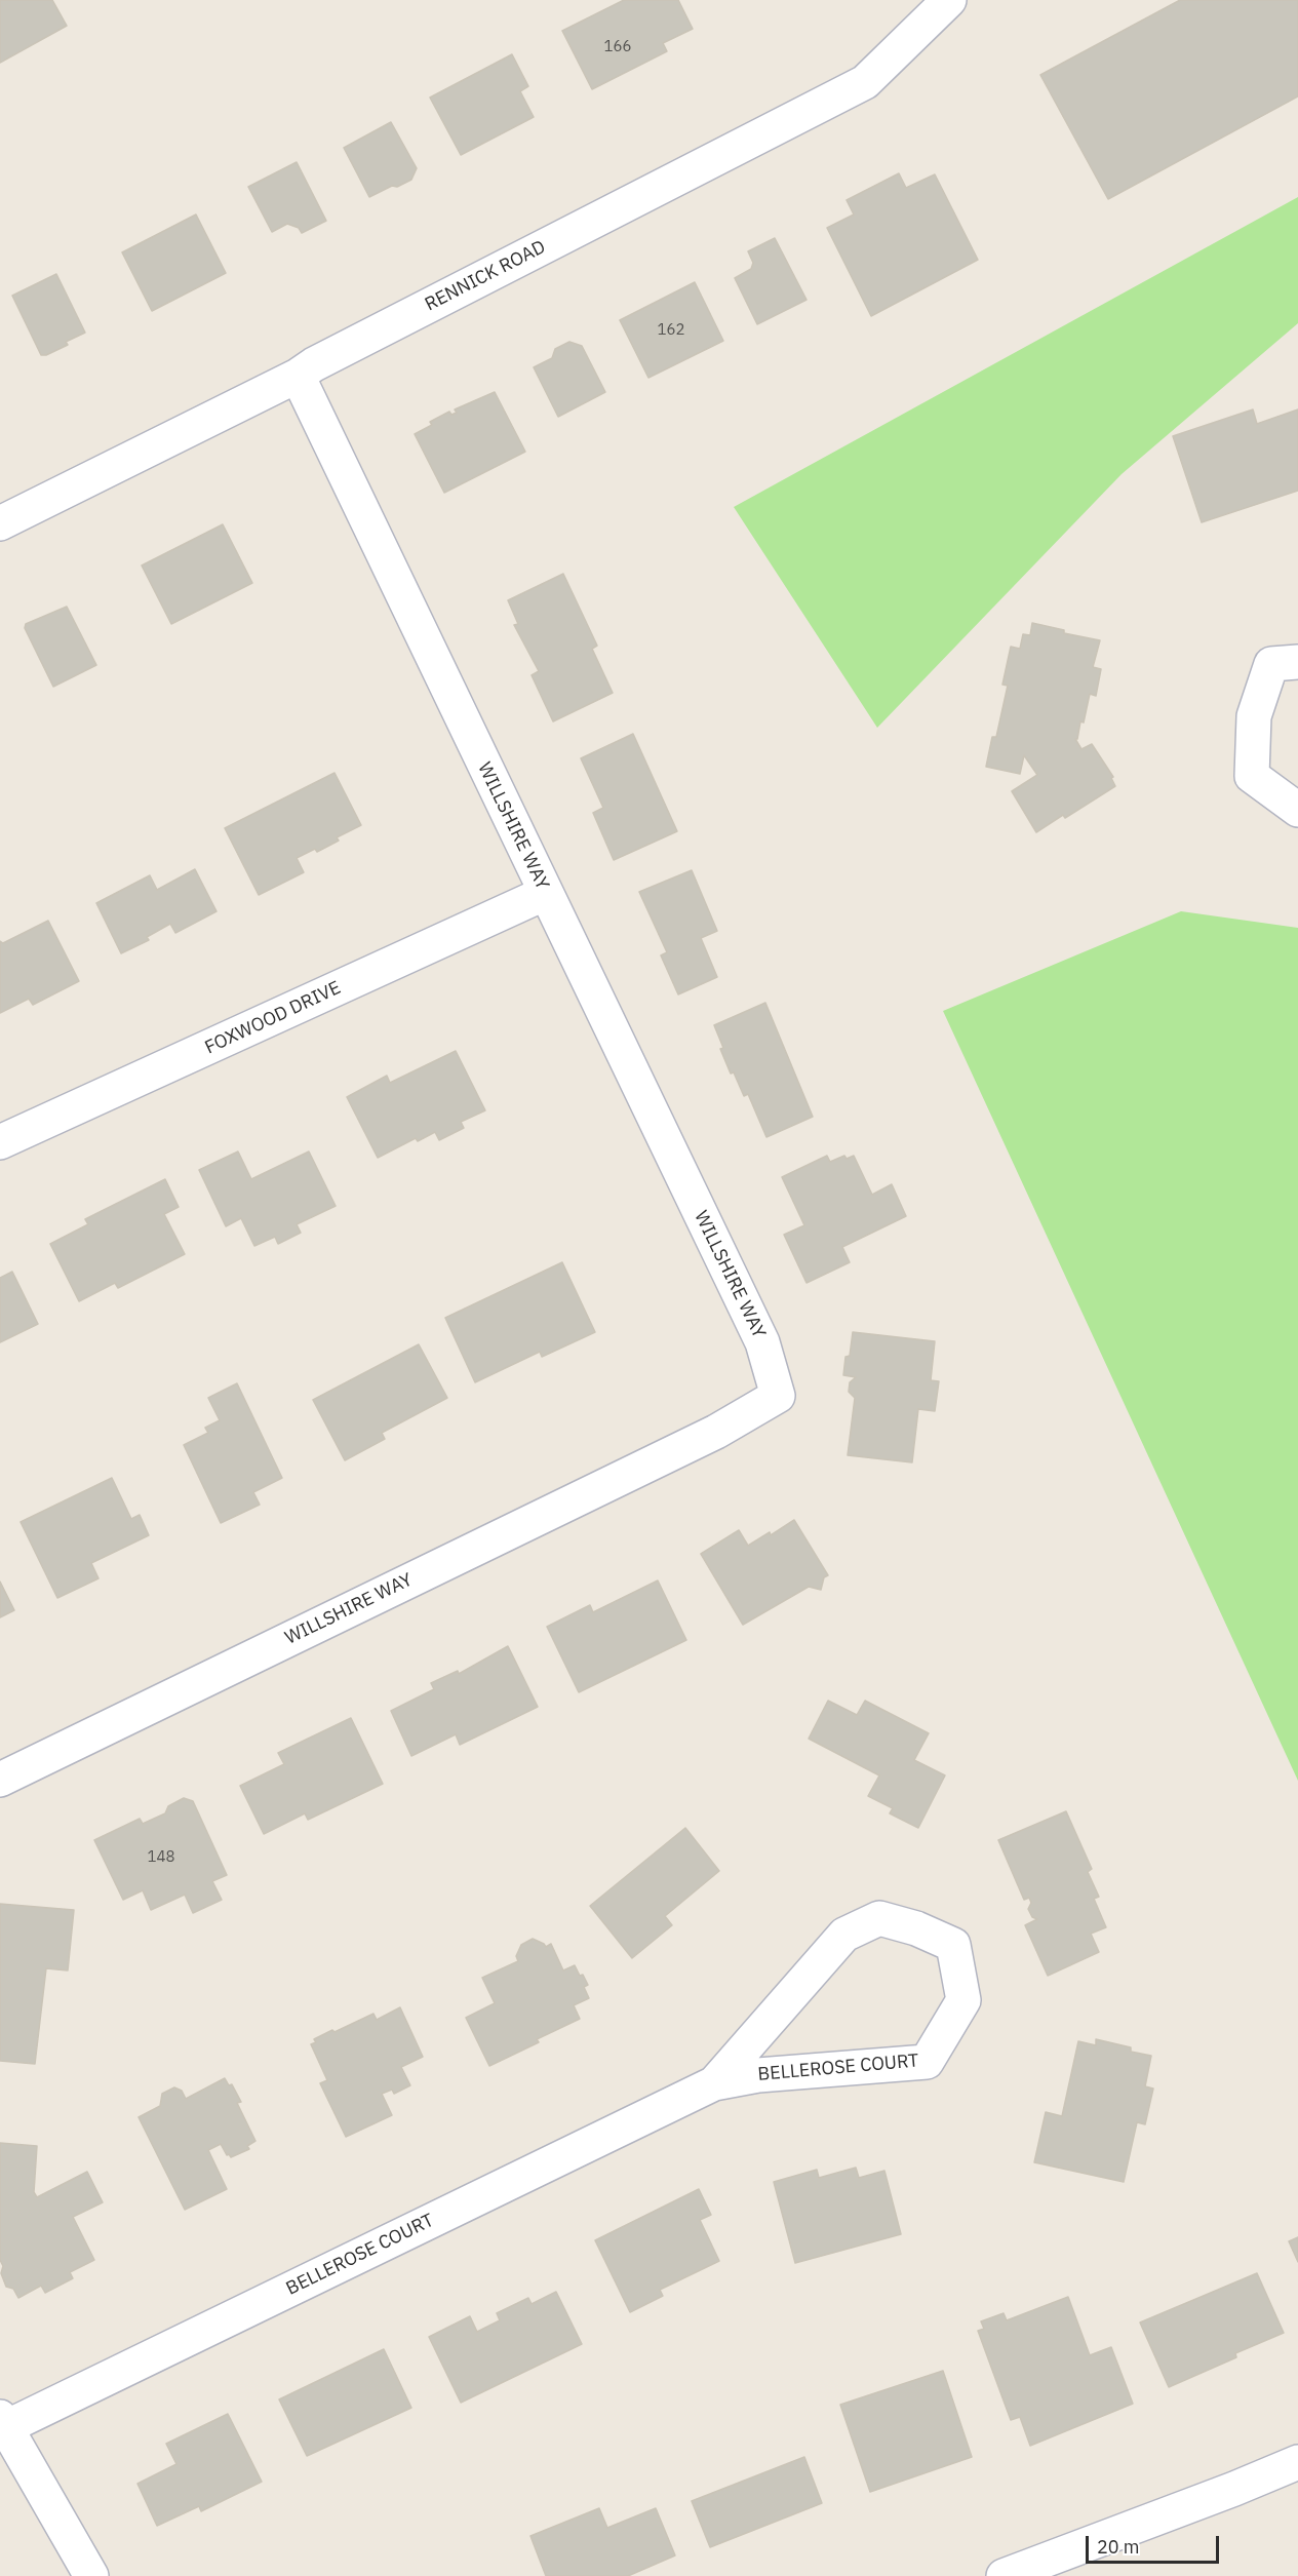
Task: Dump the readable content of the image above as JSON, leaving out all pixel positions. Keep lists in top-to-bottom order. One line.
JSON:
{"streets":{"street":["RENNICK ROAD","WILLSHIRE WAY","FOXWOOD DRIVE","BELLEROSE COURT"]},"crossings":[["RENNICK ROAD","WILLSHIRE WAY"],["WILLSHIRE WAY","FOXWOOD DRIVE"]],"house_numbers":["166","162","148"],"scale_bar":"20 m"}
